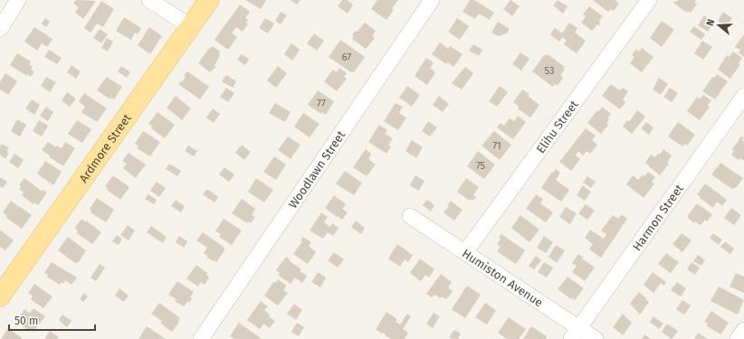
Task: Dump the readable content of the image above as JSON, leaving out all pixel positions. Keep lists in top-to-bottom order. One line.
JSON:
{"streets":{"main road":["Ardmore Street"],"street":["Elihu Street","Woodlawn Street","Harmon Street","Humiston Avenue"]},"crossings":[["Elihu Street","Humiston Avenue"],["Harmon Street","Humiston Avenue"]],"house_numbers":["67","53","77","71","75"],"scale_bar":"50 m","north":"left"}
